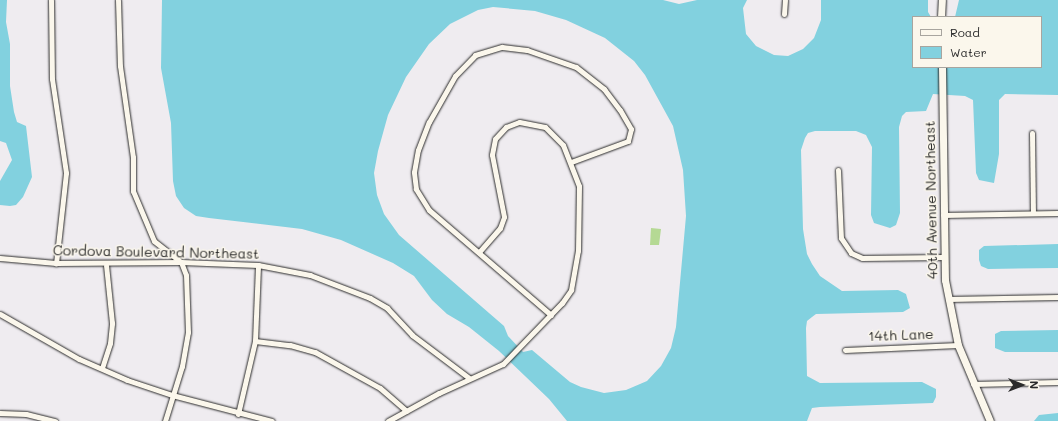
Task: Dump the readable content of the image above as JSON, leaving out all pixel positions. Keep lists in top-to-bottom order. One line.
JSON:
{"streets":{"street":["40th Avenue Northeast","Cordova Boulevard Northeast","14th Lane"]},"crossings":[["40th Avenue Northeast","14th Lane"]],"legend":["Road","Water"],"north":"right"}
